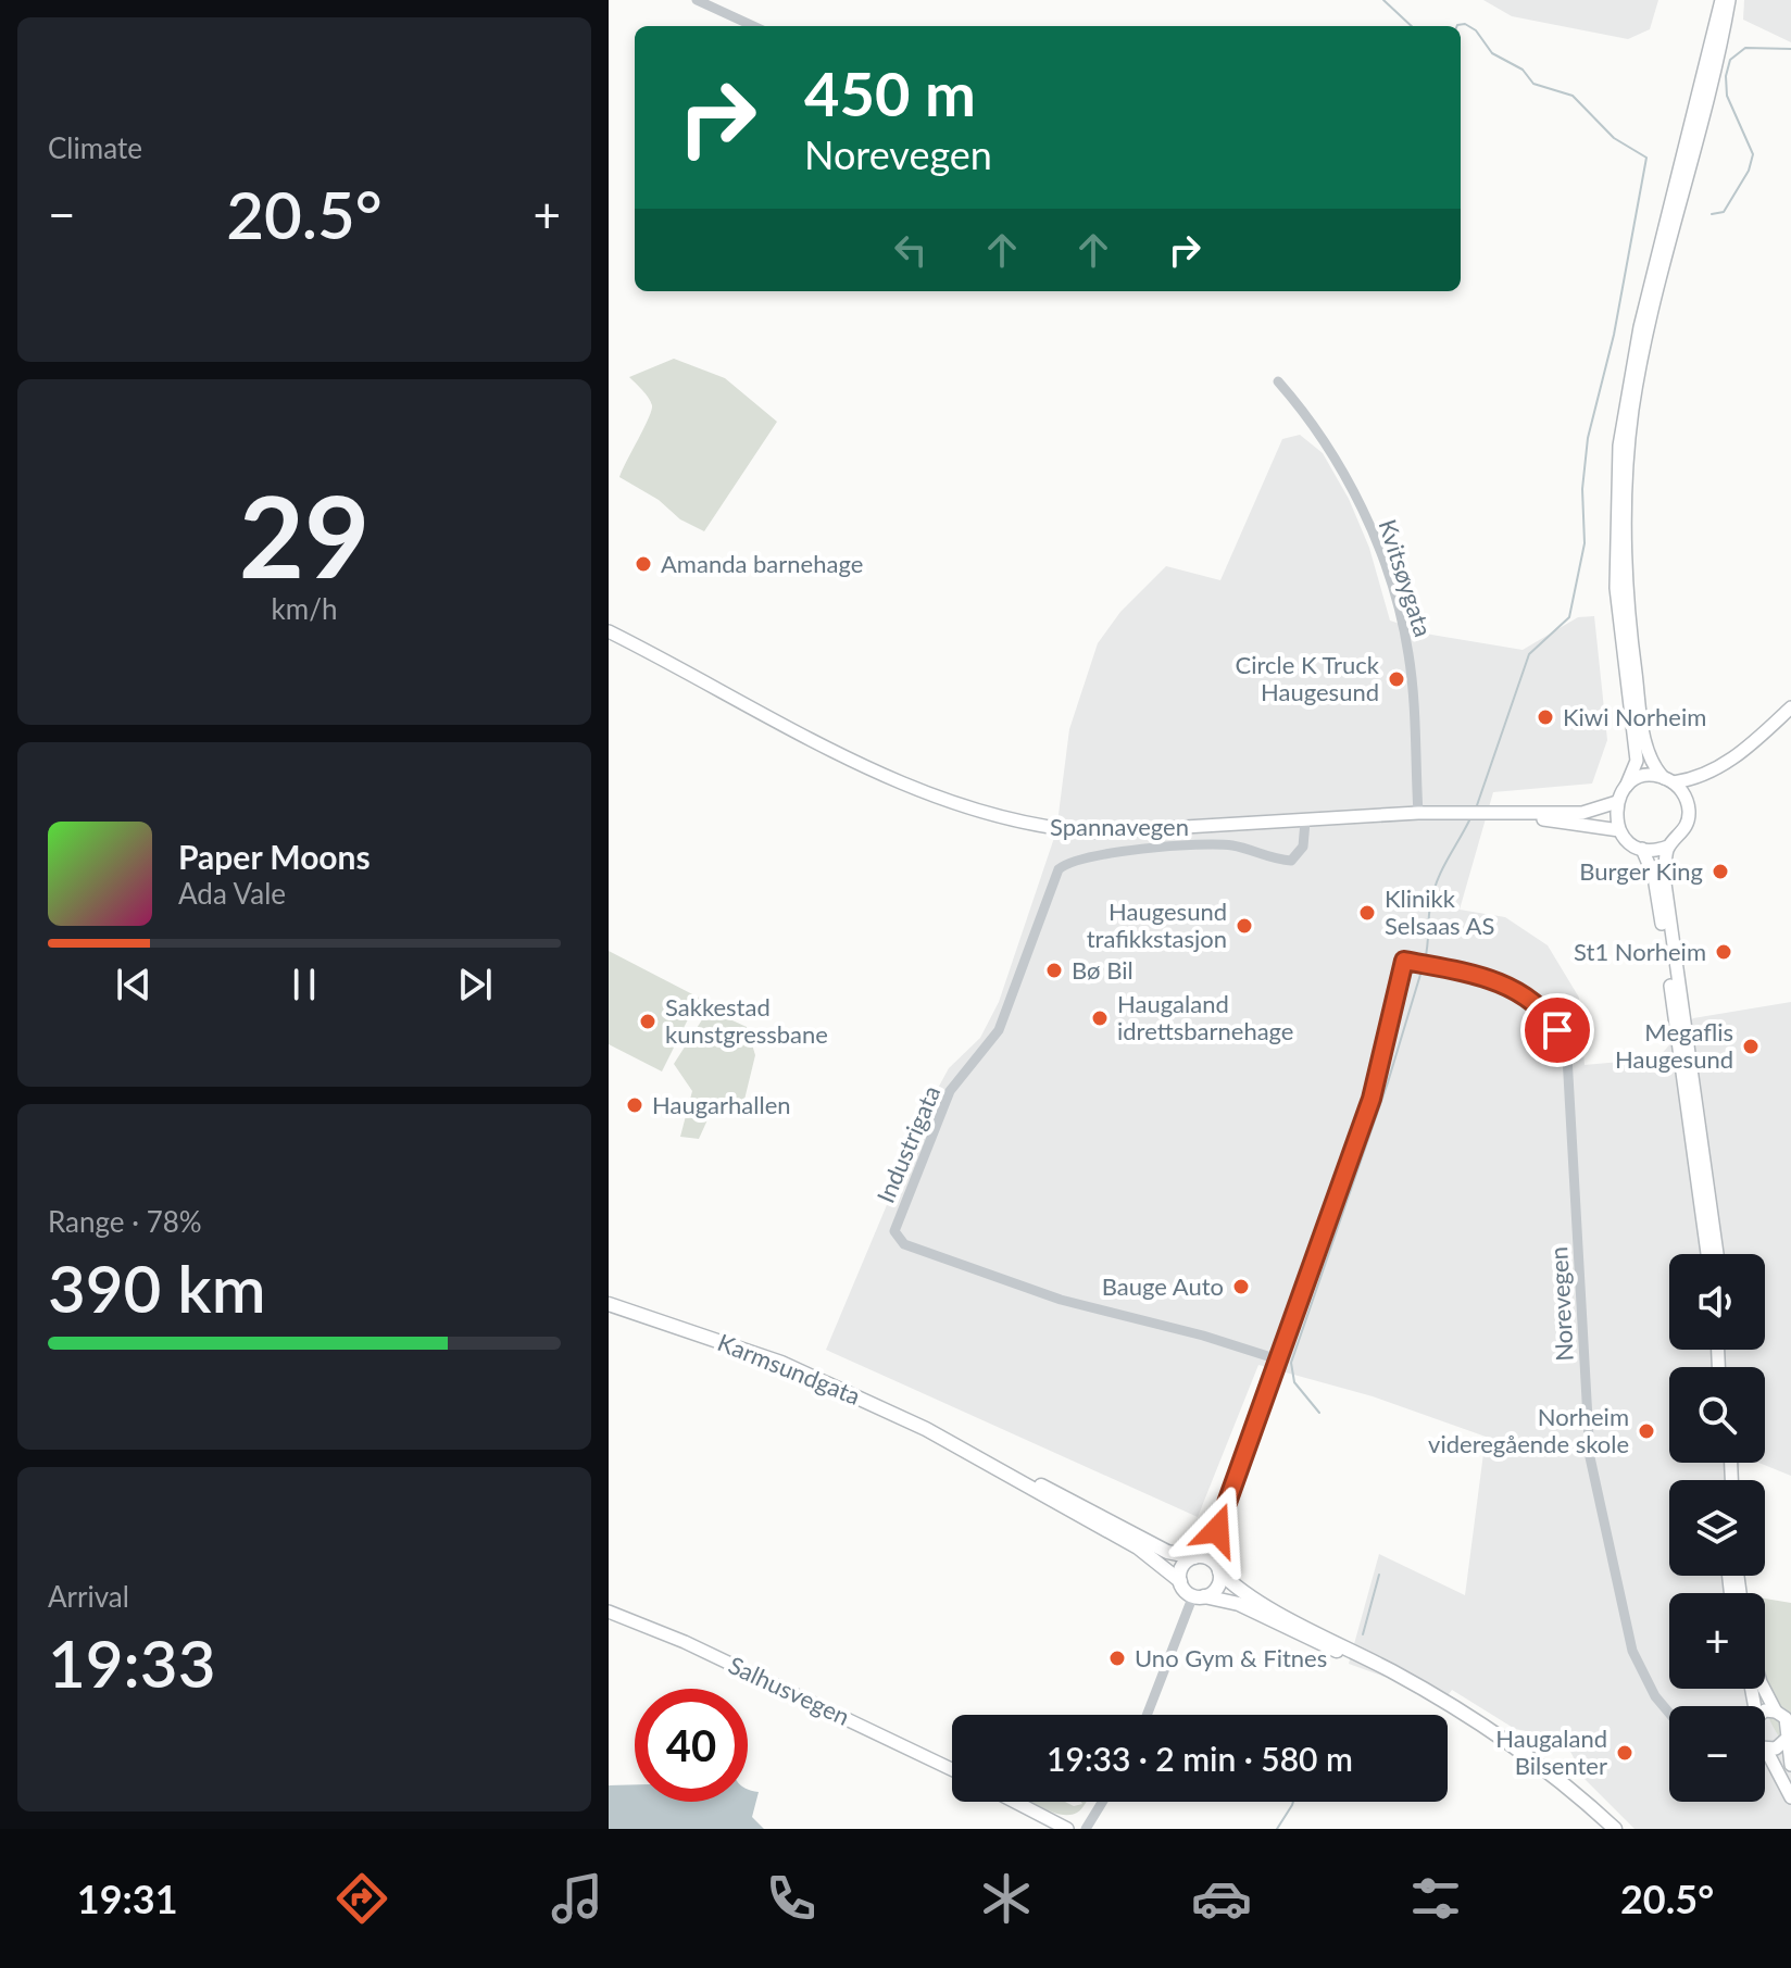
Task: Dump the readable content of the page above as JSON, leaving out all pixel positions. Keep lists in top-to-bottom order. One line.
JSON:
{"streets":{"highway":["Karmsundgata"],"main road":["Spannavegen","Salhusvegen"],"street":["Kvitsøygata","Industrigata","Norevegen"]},"crossings":[["Kvitsøygata","Spannavegen"],["Spannavegen","Industrigata"],["Industrigata","Norevegen"]],"places":["Amanda barnehage","Circle K Truck Haugesund","Kiwi Norheim","Burger King","Klinikk Selsaas AS","Haugesund trafikkstasjon","St1 Norheim","Bø Bil","Haugaland idrettsbarnehage","Sakkestad kunstgressbane","Megaflis Haugesund","Haugarhallen","Bauge Auto","Norheim videregående skole","Uno Gym & Fitnes","Haugaland Bilsenter"],"page":{"tile":["Climate",["29","km/h"],["Range · 78%","390 km"],["Arrival","19:33"]],"turn":["450 m","Norevegen"],"heat":["−","20.5°","+"],"song":["Paper Moons","Ada Vale"],"map_buttons":["+","−"],"limit":"40","trip":"19:33 · 2 min · 580 m","tabs":["19:31","20.5°"]}}
